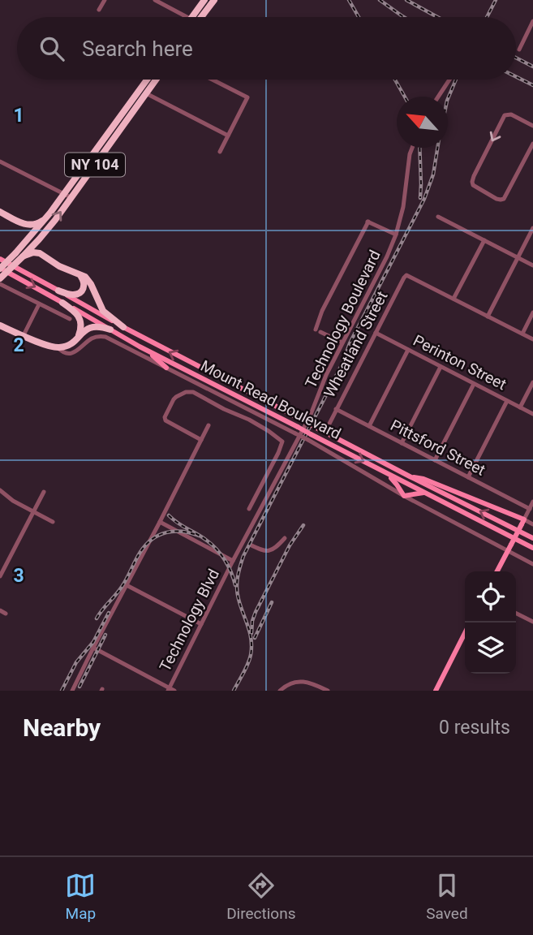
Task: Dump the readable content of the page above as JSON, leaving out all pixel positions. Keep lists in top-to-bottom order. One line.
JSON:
{"streets":{"highway":["NY 104"],"main road":["Mount Read Boulevard"],"street":["Technology Boulevard","Wheatland Street","Perinton Street","Pittsford Street","Technology Blvd"]},"crossings":[["NY 104","Mount Read Boulevard"],["Technology Boulevard","Technology Blvd"],["Wheatland Street","Perinton Street"],["Wheatland Street","Pittsford Street"]],"north":"top left","page":{"search":"Search here","heading":["Nearby","0 results"],"nav":["Map","Directions","Saved"]},"grid":{"rows":["1","2","3"]}}
